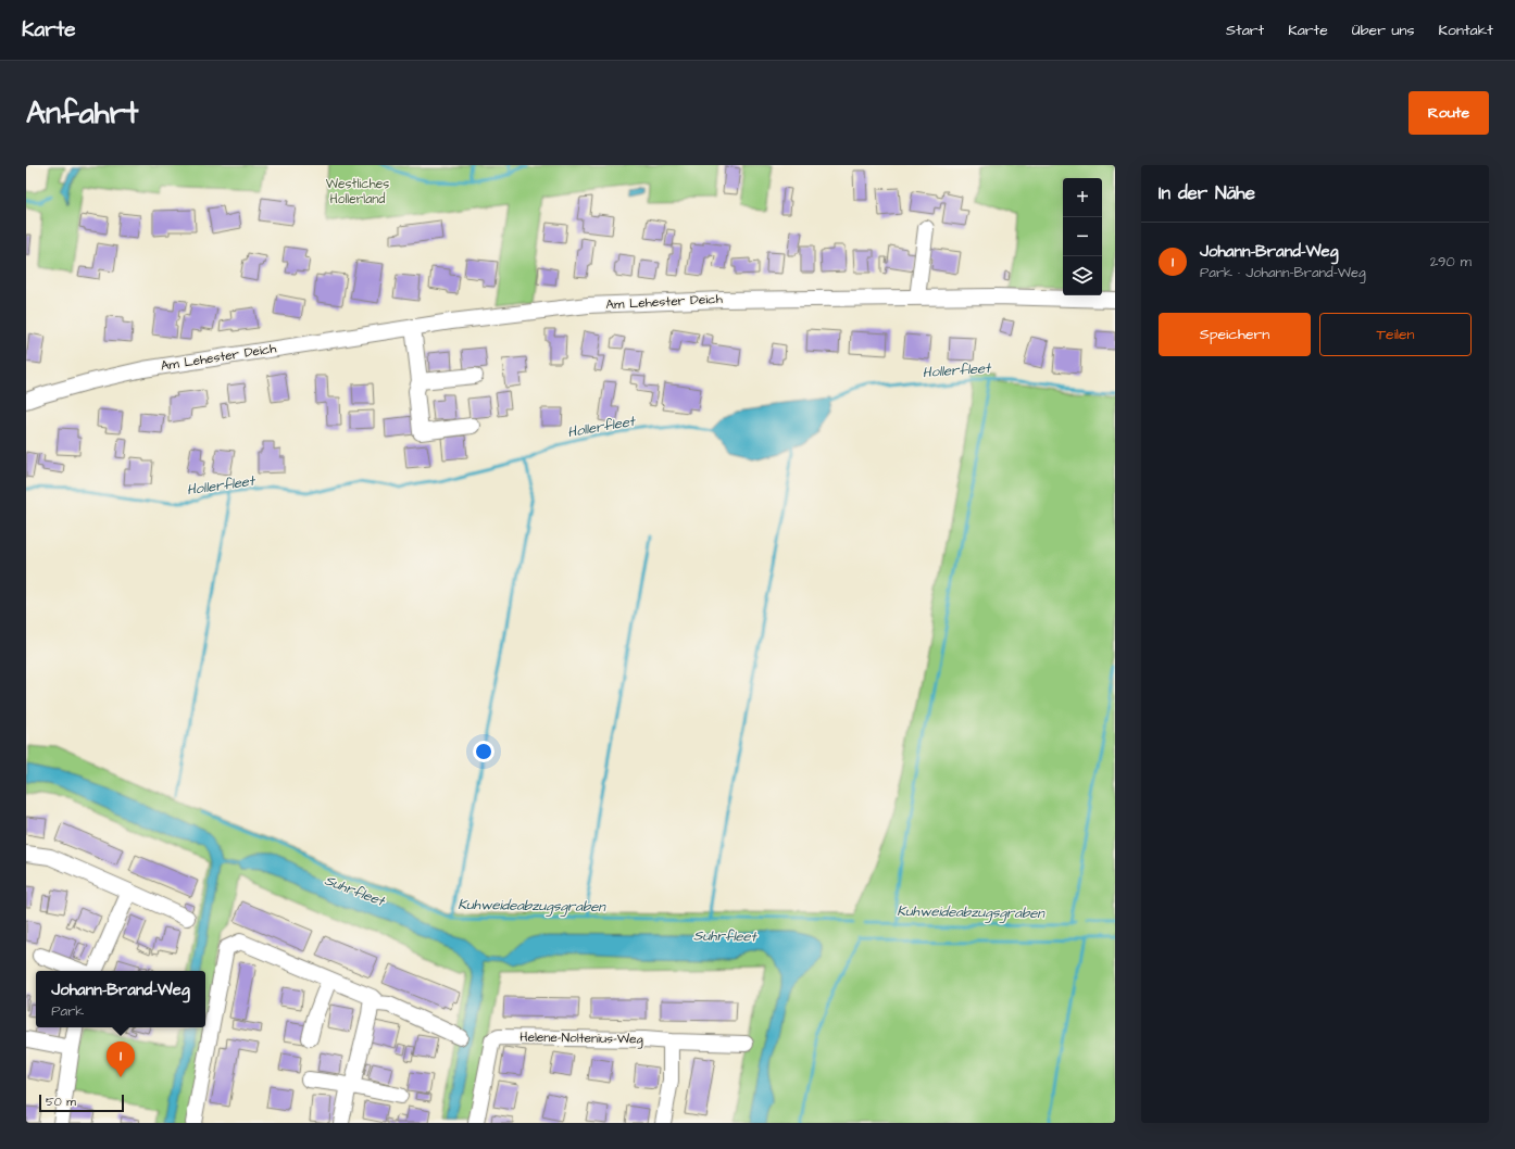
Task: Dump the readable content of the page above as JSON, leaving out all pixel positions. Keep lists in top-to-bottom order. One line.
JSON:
{"streets":{"street":["Am Lehester Deich","Helene-Noltenius-Weg"]},"water":["Hollerfleet","Suhrfleet","Kuhweideabzugsgraben"],"parks":["Westliches Hollerland"],"scale_bar":"50 m","page":{"header":"Karte","nav":["Start","Karte","Über uns","Kontakt"],"buttons":["Route",["Speichern","Teilen"]],"title":"Anfahrt","heading":"In der Nähe","map_buttons":["+","−"],"list":[{"mark":"1","name":"Johann-Brand-Weg","note":"Park · Johann-Brand-Weg","value":"290 m"}],"popup":["Johann-Brand-Weg","Park"],"pins":"1","scale":"50 m"}}
